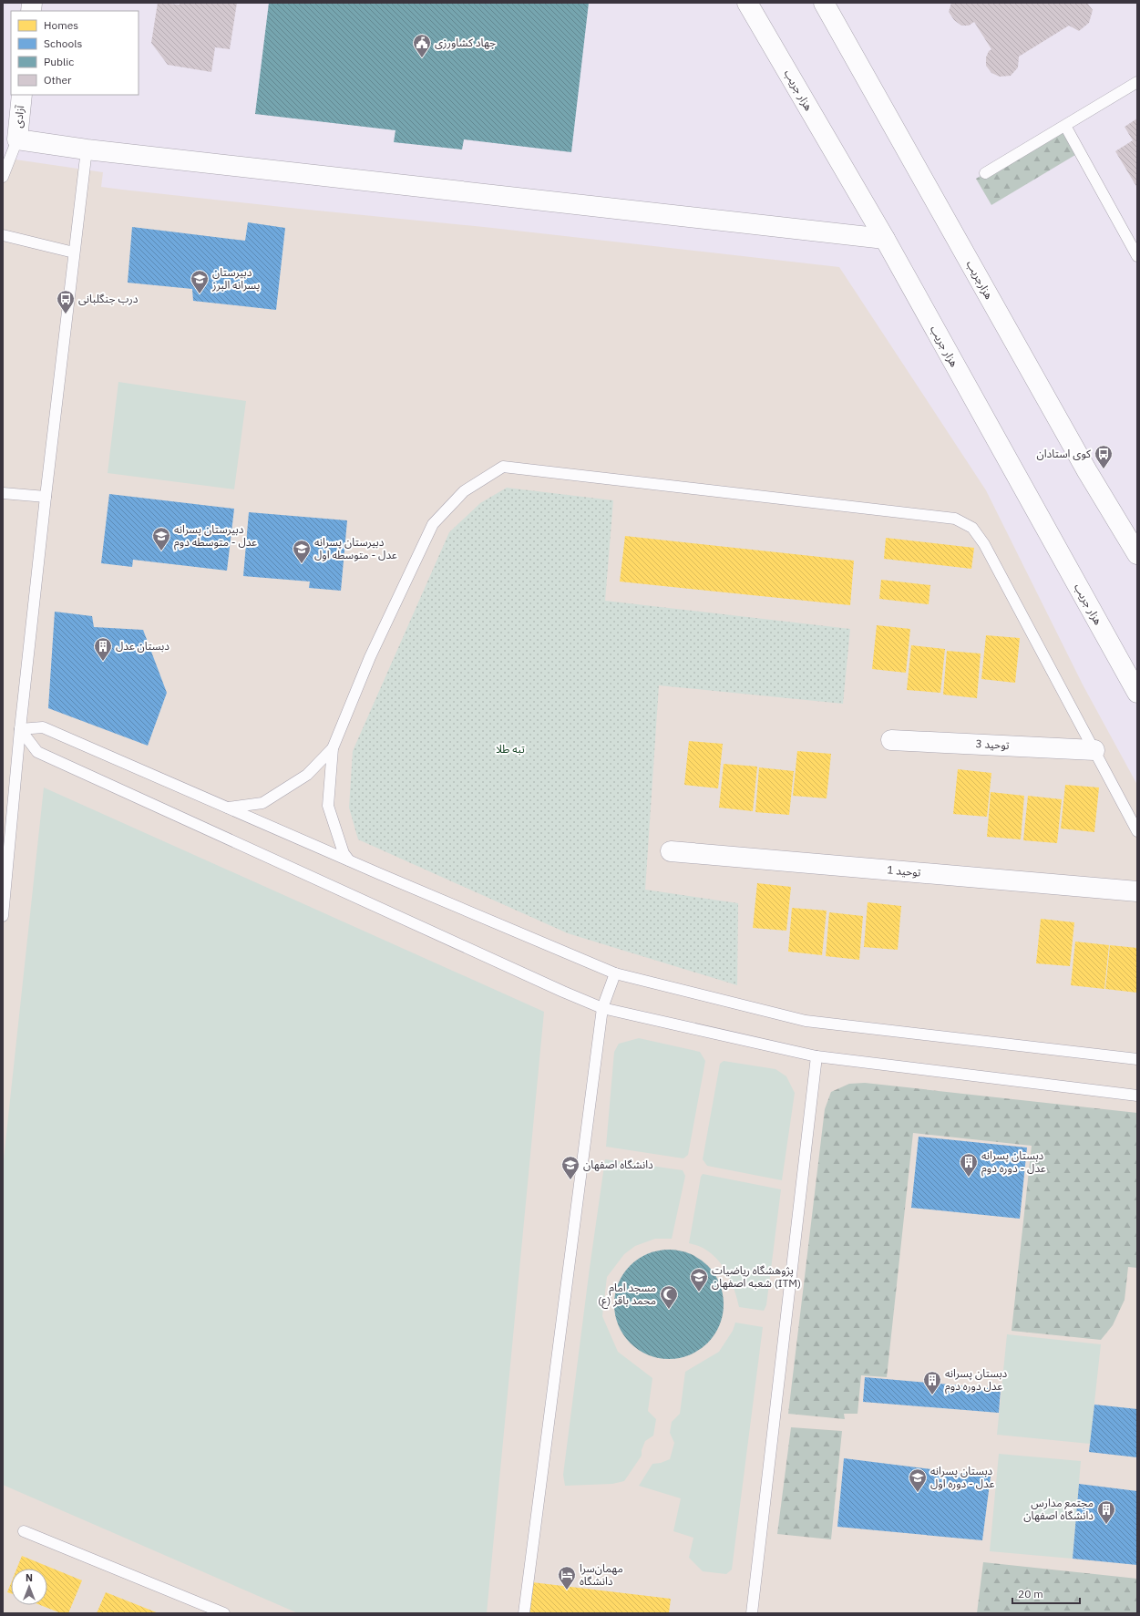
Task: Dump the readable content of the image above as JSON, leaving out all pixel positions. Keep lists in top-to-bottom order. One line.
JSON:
{"streets":{"street":["هزار جریب","آزادی","هزارجریب","توحید 3","توحید 1"]},"parks":["تبه طلا"],"places":{"public building":["جهاد کشاورزی"],"school or university":["دبیرستان پسرانه البرز","دبیرستان پسرانه عدل - متوسطه دوم","دبیرستان پسرانه عدل - متوسطه اول","دانشگاه اصفهان","پژوهشگاه رياضيات شعبه اصفهان (ITM)","دبستان پسرانه عدل - دوره اول"],"bus stop":["درب جنگلبانی","کوی استادان"],"building":["دبستان عدل","دبستان پسرانه عدل - دوره دوم","دبستان پسرانه عدل دوره دوم","مجتمع مدارس دانشگاه اصفهان"],"mosque":["مسجد امام محمد باقر (ع)"],"hotel":["مهمان‌سرا دانشگاه"]},"legend":["Homes","Schools","Public","Other"],"scale_bar":"20 m","north":"top"}
